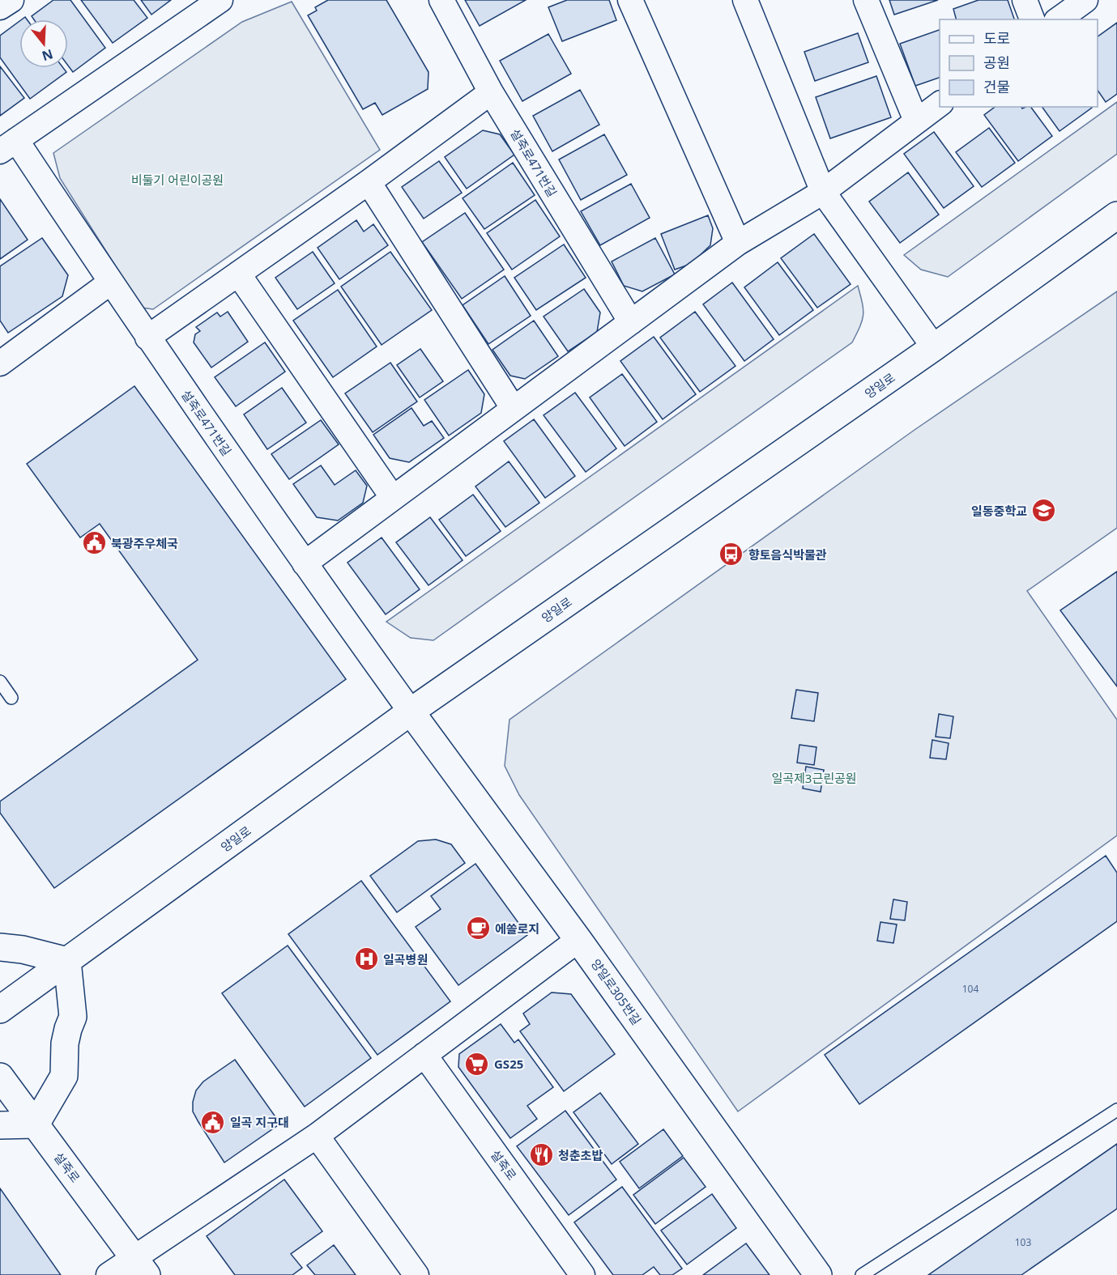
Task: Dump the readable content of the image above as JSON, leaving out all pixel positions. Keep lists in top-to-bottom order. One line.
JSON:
{"streets":{"main road":["양일로","양일로305번길","설죽로"],"street":["설죽로471번길"]},"crossings":[["설죽로471번길","양일로"],["설죽로471번길","양일로305번길"],["양일로","양일로305번길"]],"parks":["비둘기 어린이공원","일곡제3근린공원"],"places":{"school or university":["일동중학교"],"public building":["북광주우체국","일곡 지구대"],"bus stop":["향토음식박물관"],"cafe":["에쏠로지"],"hospital":["일곡병원"],"supermarket":["GS25"],"restaurant":["청춘초밥"]},"house_numbers":["104","103"],"legend":["도로","공원","건물"],"north":"bottom"}
